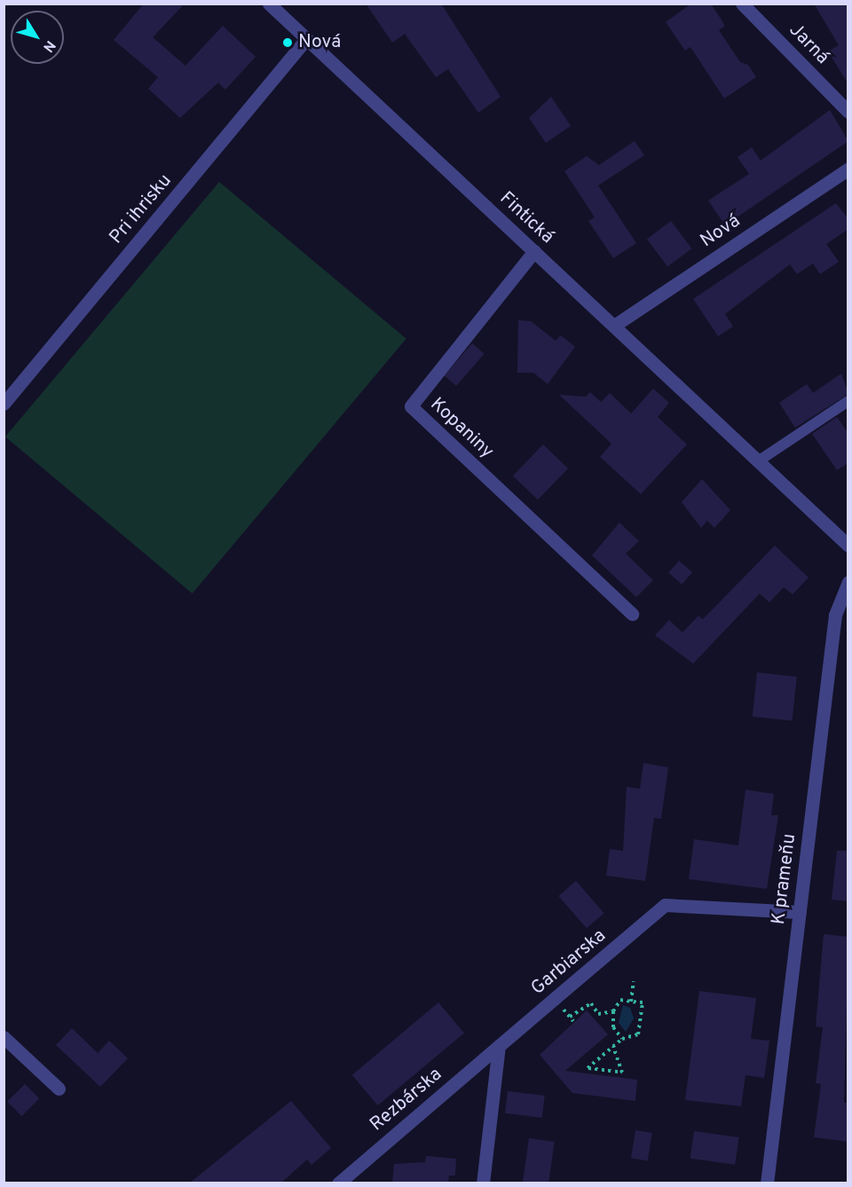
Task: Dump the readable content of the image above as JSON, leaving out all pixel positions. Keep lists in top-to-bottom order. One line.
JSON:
{"streets":{"street":["Jarná","Pri ihrisku","Fintická","Nová","Kopaniny","K prameňu","Garbiarska","Rezbárska"]},"crossings":[["Pri ihrisku","Fintická"],["Fintická","Nová"],["Fintická","Kopaniny"],["K prameňu","Garbiarska"],["Garbiarska","Rezbárska"]],"places":["Nová"],"north":"bottom right"}
